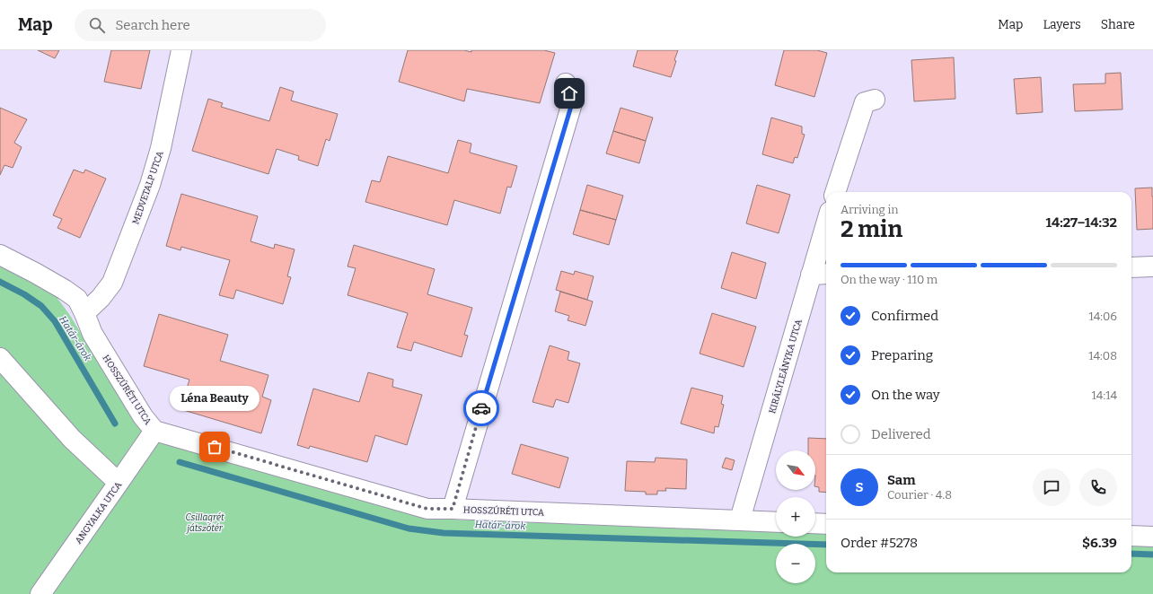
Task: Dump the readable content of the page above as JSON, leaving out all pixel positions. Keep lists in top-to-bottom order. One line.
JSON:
{"streets":{"street":["MEDVETALP UTCA","KIRÁLYLEÁNYKA UTCA","HOSSZÚRÉTI UTCA","ANGYALKA UTCA"]},"crossings":[["MEDVETALP UTCA","HOSSZÚRÉTI UTCA"],["KIRÁLYLEÁNYKA UTCA","HOSSZÚRÉTI UTCA"],["HOSSZÚRÉTI UTCA","ANGYALKA UTCA"]],"water":["Határ-árok"],"parks":["Csillagrét játszótér"],"places":["Léna Beauty"],"north":"bottom right","page":{"header":"Map","search":"Search here","nav":["Map","Layers","Share"],"heading":["2 min","Arriving in","14:27–14:32"],"panel":["Sam","Courier · 4.8","Order #5278","$6.39"],"bar":"On the way · 110 m","list":[["Confirmed","14:06"],["Preparing","14:08"],["On the way","14:14"],"Delivered"],"bubble":"Léna Beauty","map_buttons":["+","−"],"round":"S"}}
